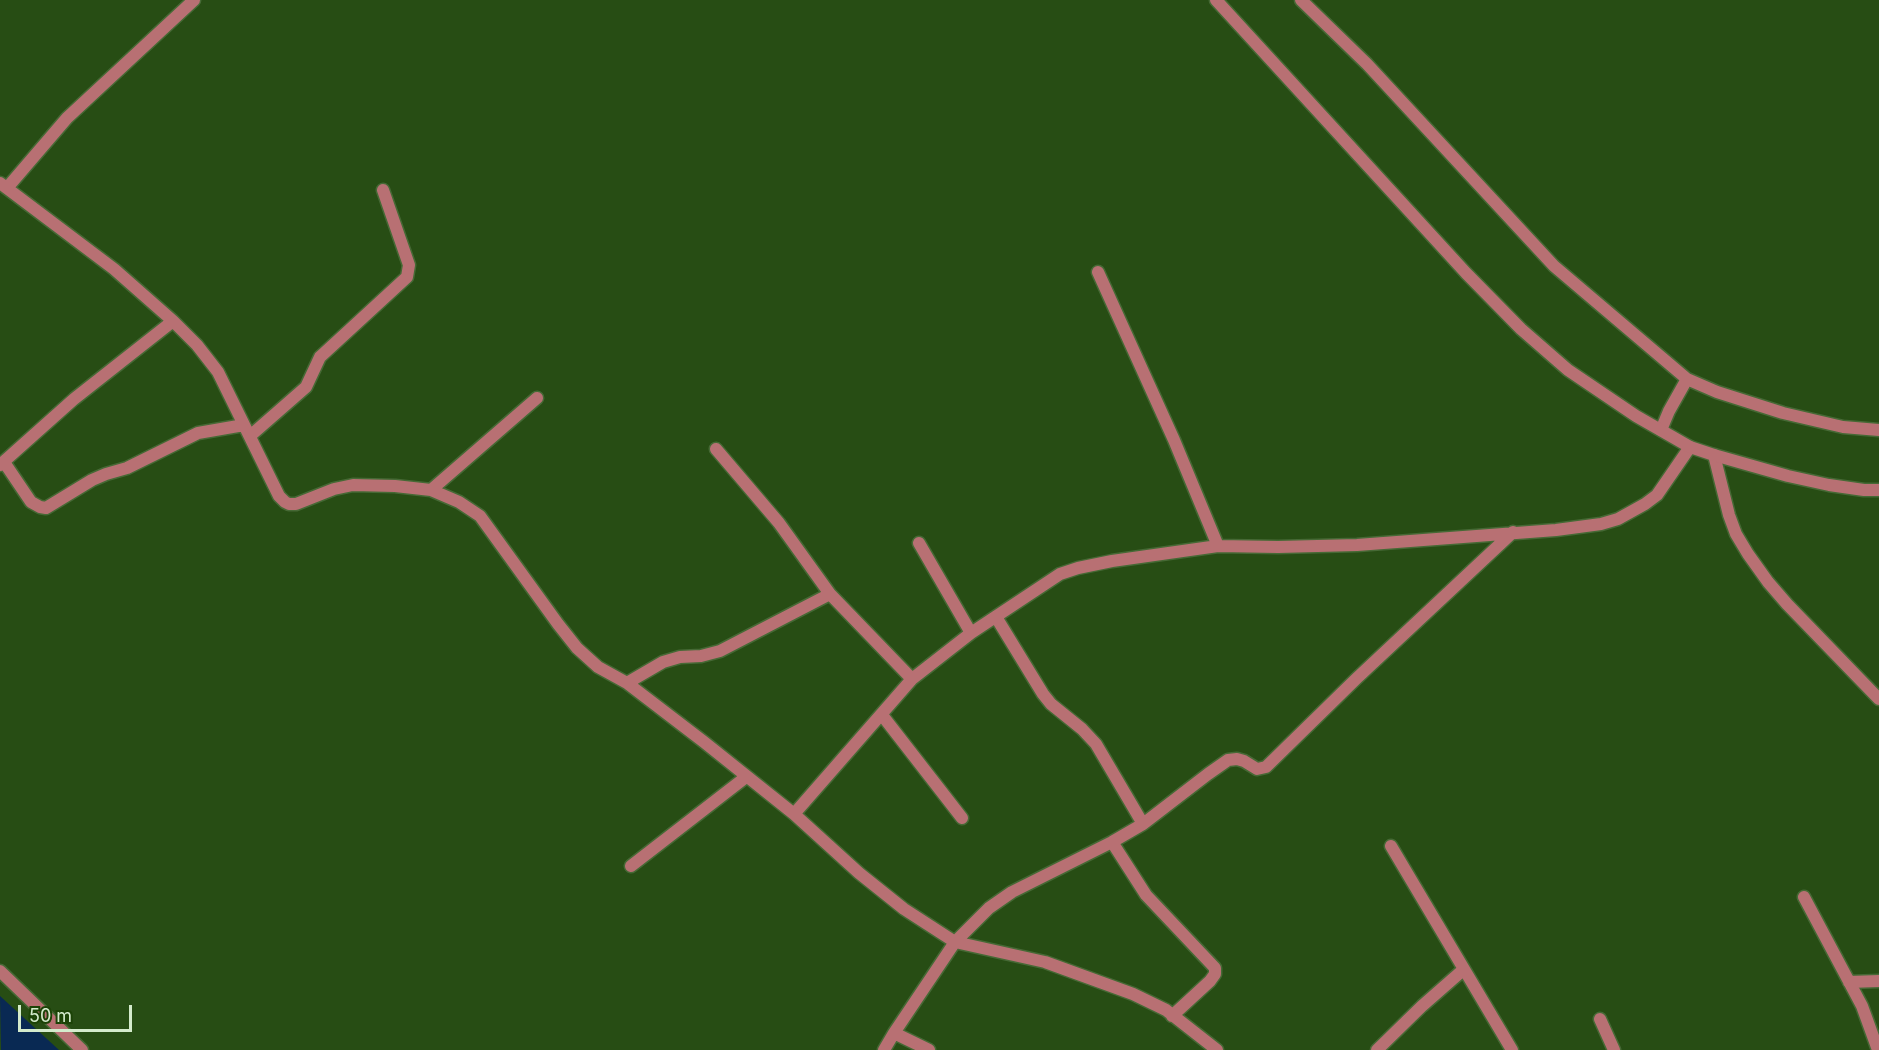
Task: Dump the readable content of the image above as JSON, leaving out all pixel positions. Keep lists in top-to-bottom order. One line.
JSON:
{"scale_bar":"50 m"}
